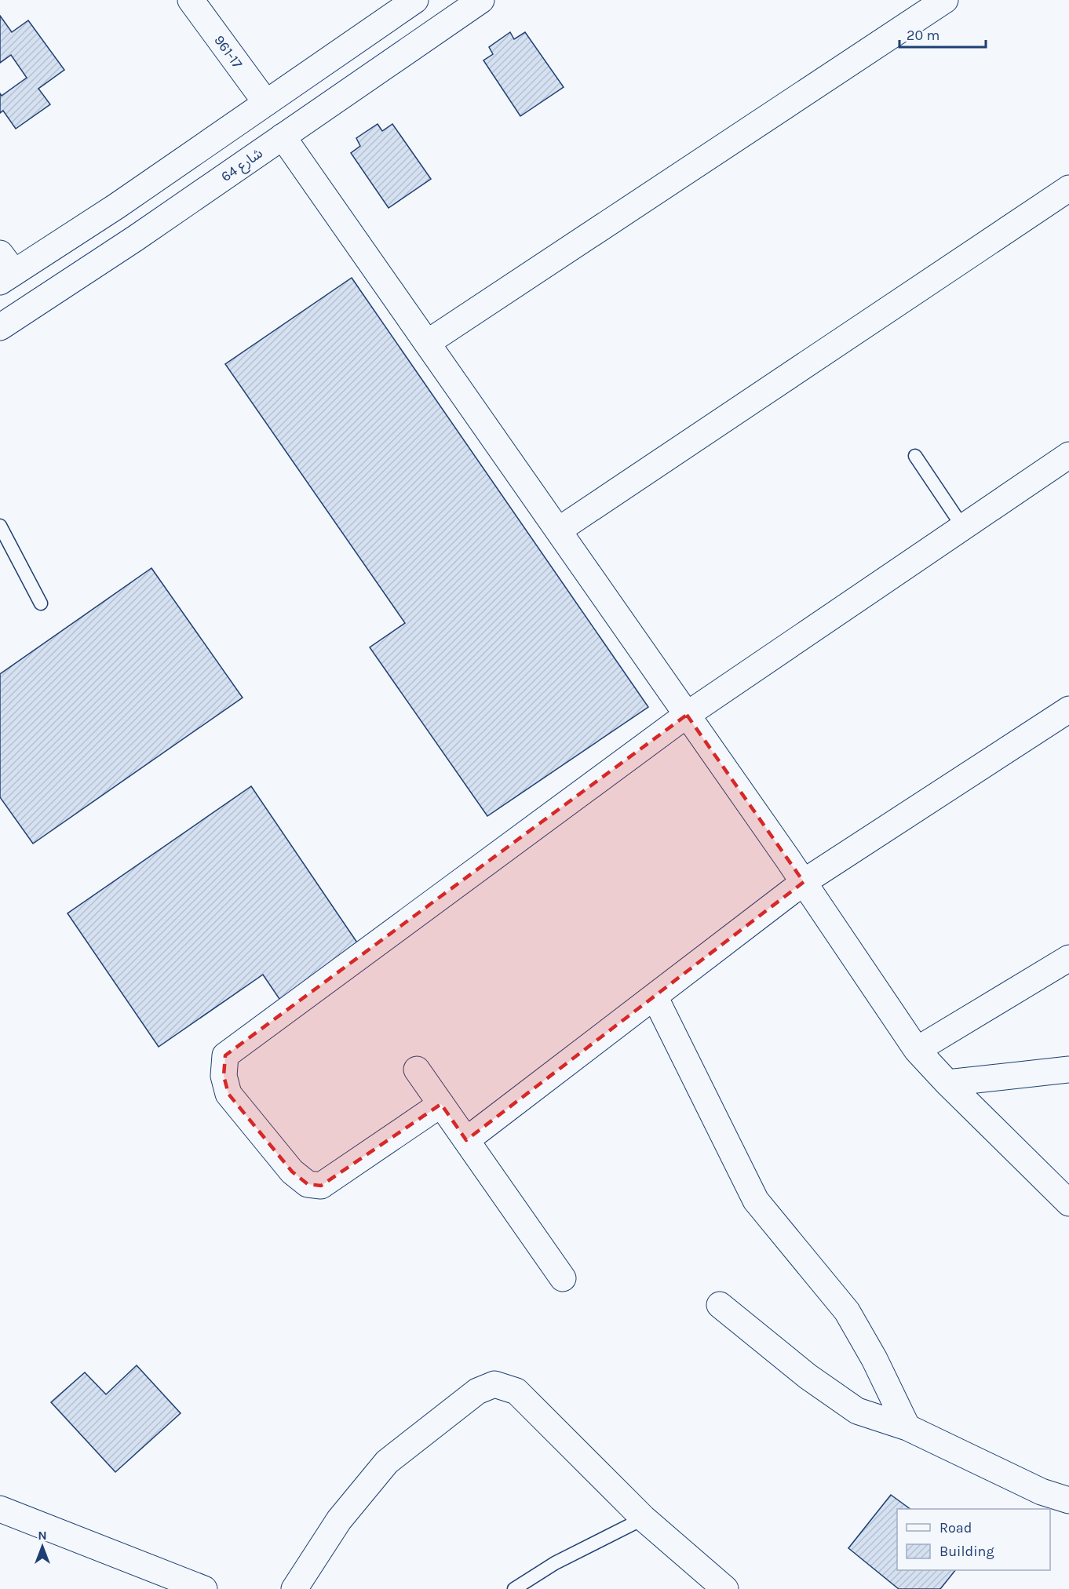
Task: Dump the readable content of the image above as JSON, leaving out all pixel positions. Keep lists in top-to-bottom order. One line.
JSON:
{"streets":{"street":["961-17","شارع 64"]},"legend":["Road","Building"],"scale_bar":"20 m","north":"top"}
